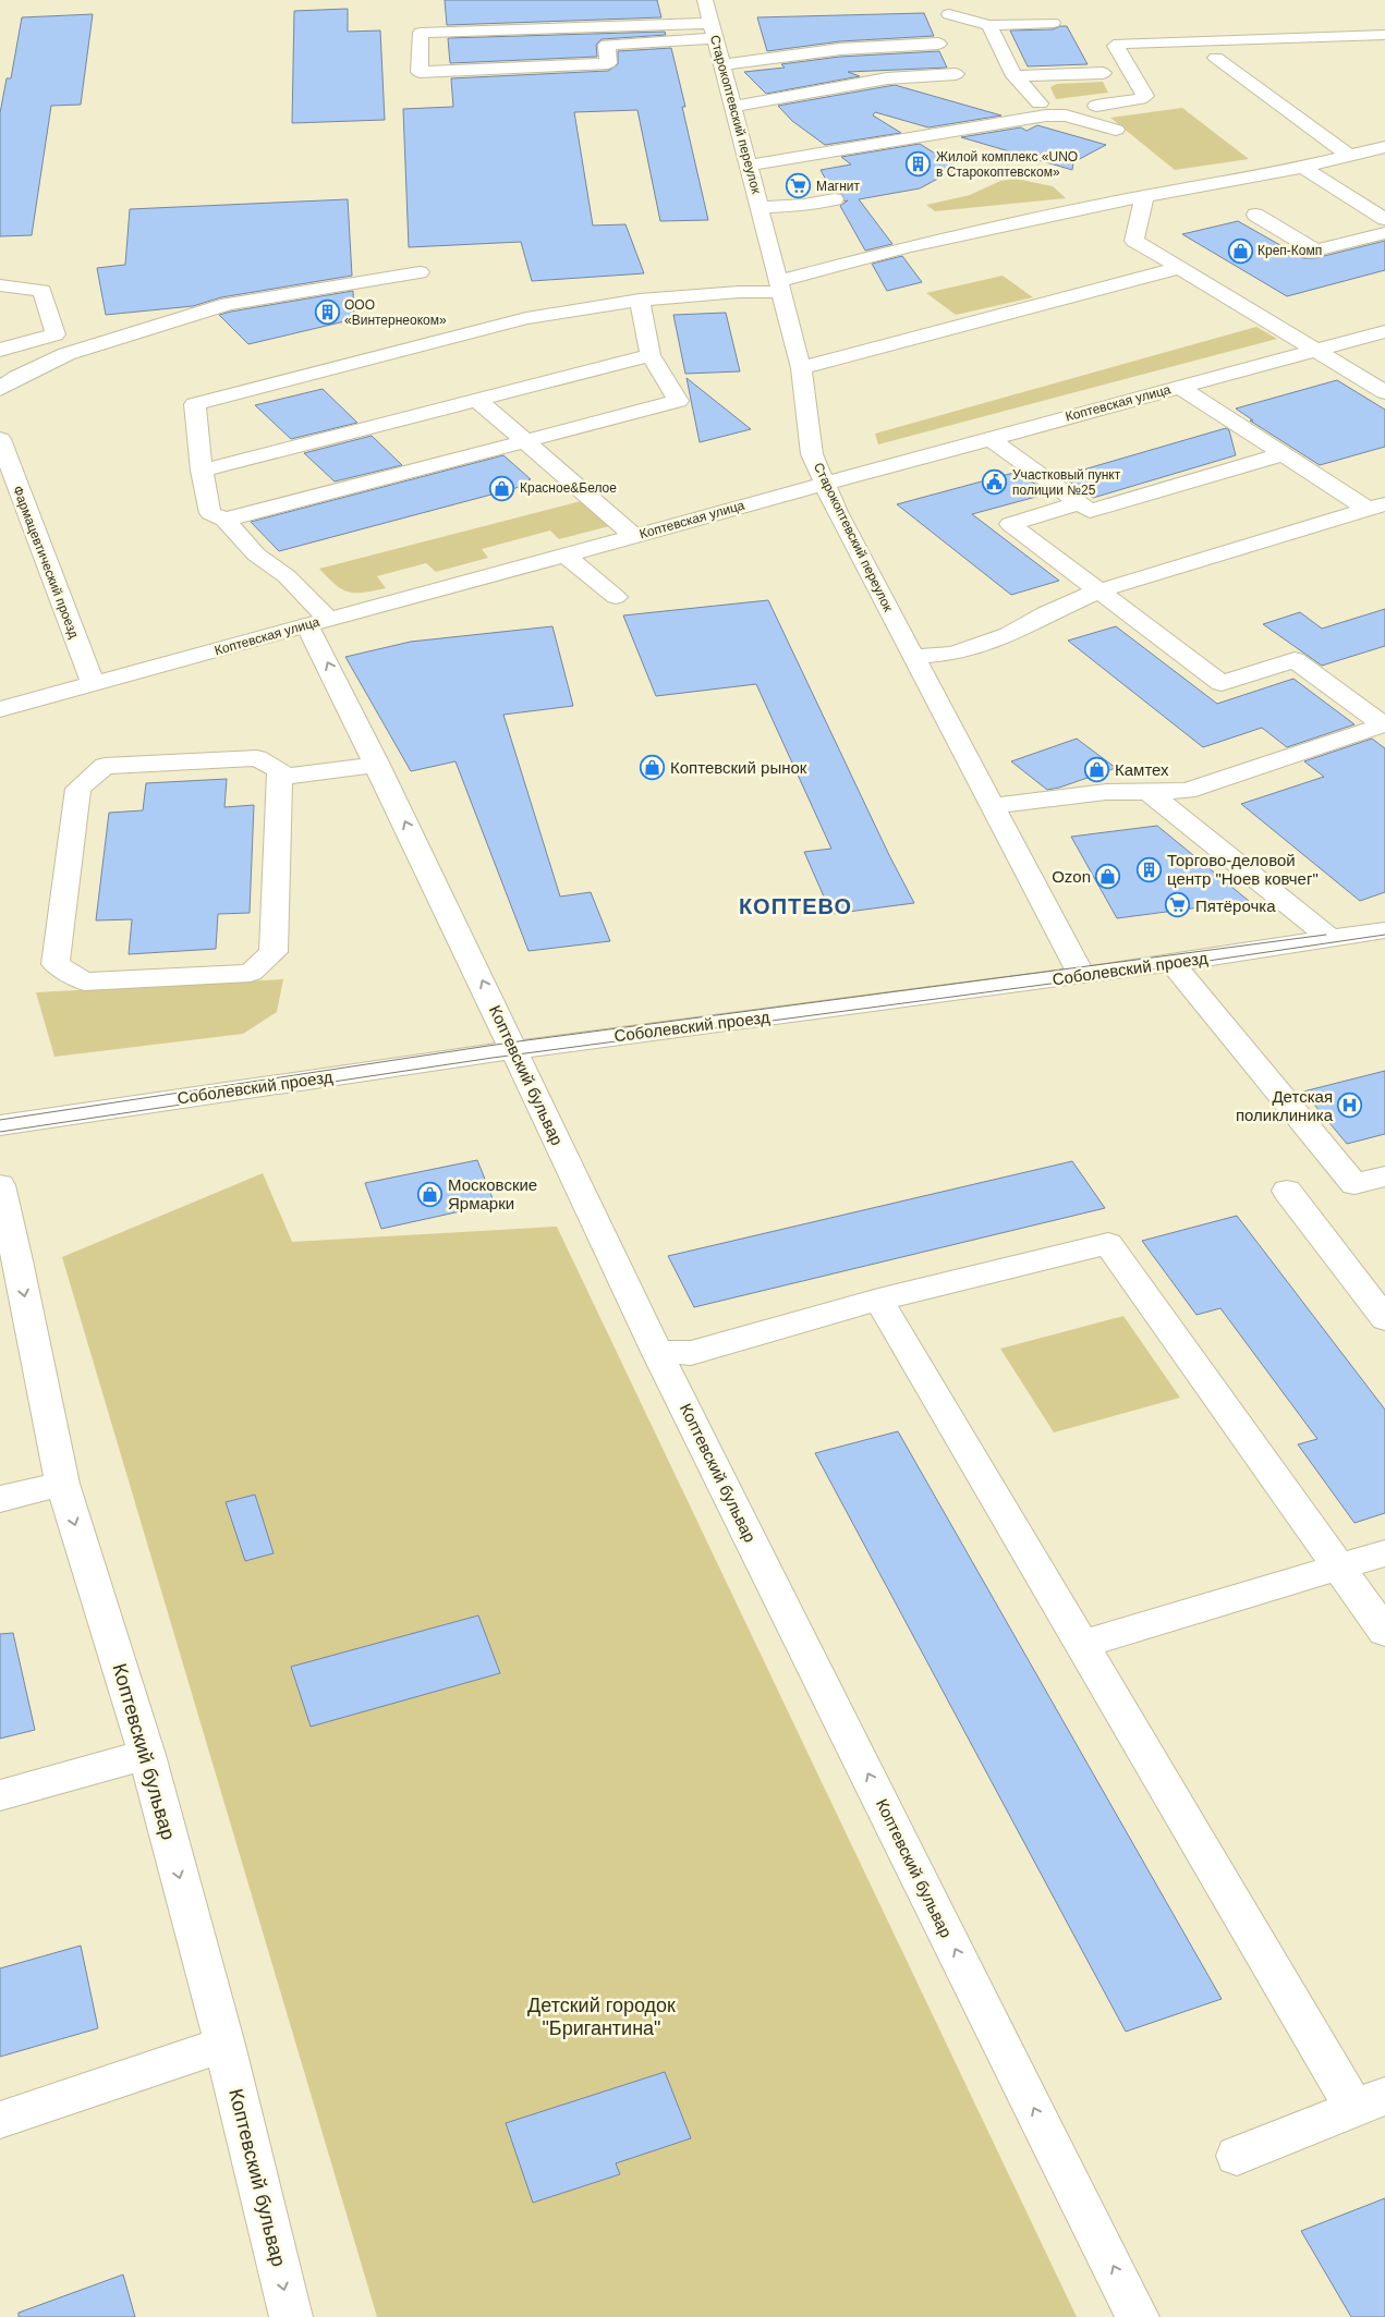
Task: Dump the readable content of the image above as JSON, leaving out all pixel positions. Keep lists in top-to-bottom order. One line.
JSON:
{"streets":{"street":["Старокоптевский переулок","Коптевская улица","Фармацевтический проезд","Соболевский проезд","Коптевский бульвар"]},"crossings":[["Старокоптевский переулок","Коптевская улица"],["Старокоптевский переулок","Соболевский проезд"],["Коптевская улица","Фармацевтический проезд"],["Коптевская улица","Коптевский бульвар"],["Соболевский проезд","Коптевский бульвар"]],"districts":["КОПТЕВО"],"parks":["Детский городок \"Бригантина\""],"places":{"building":["Жилой комплекс «UNO в Старокоптевском»","ООО «Винтернеоком»","Торгово-деловой центр \"Ноев ковчег\""],"supermarket":["Магнит","Пятёрочка"],"shop":["Креп-Комп","Красное&Белое","Коптевский рынок","Камтех","Ozon","Московские Ярмарки"],"public building":["Участковый пункт полиции №25"],"hospital":["Детская поликлиника"]}}
